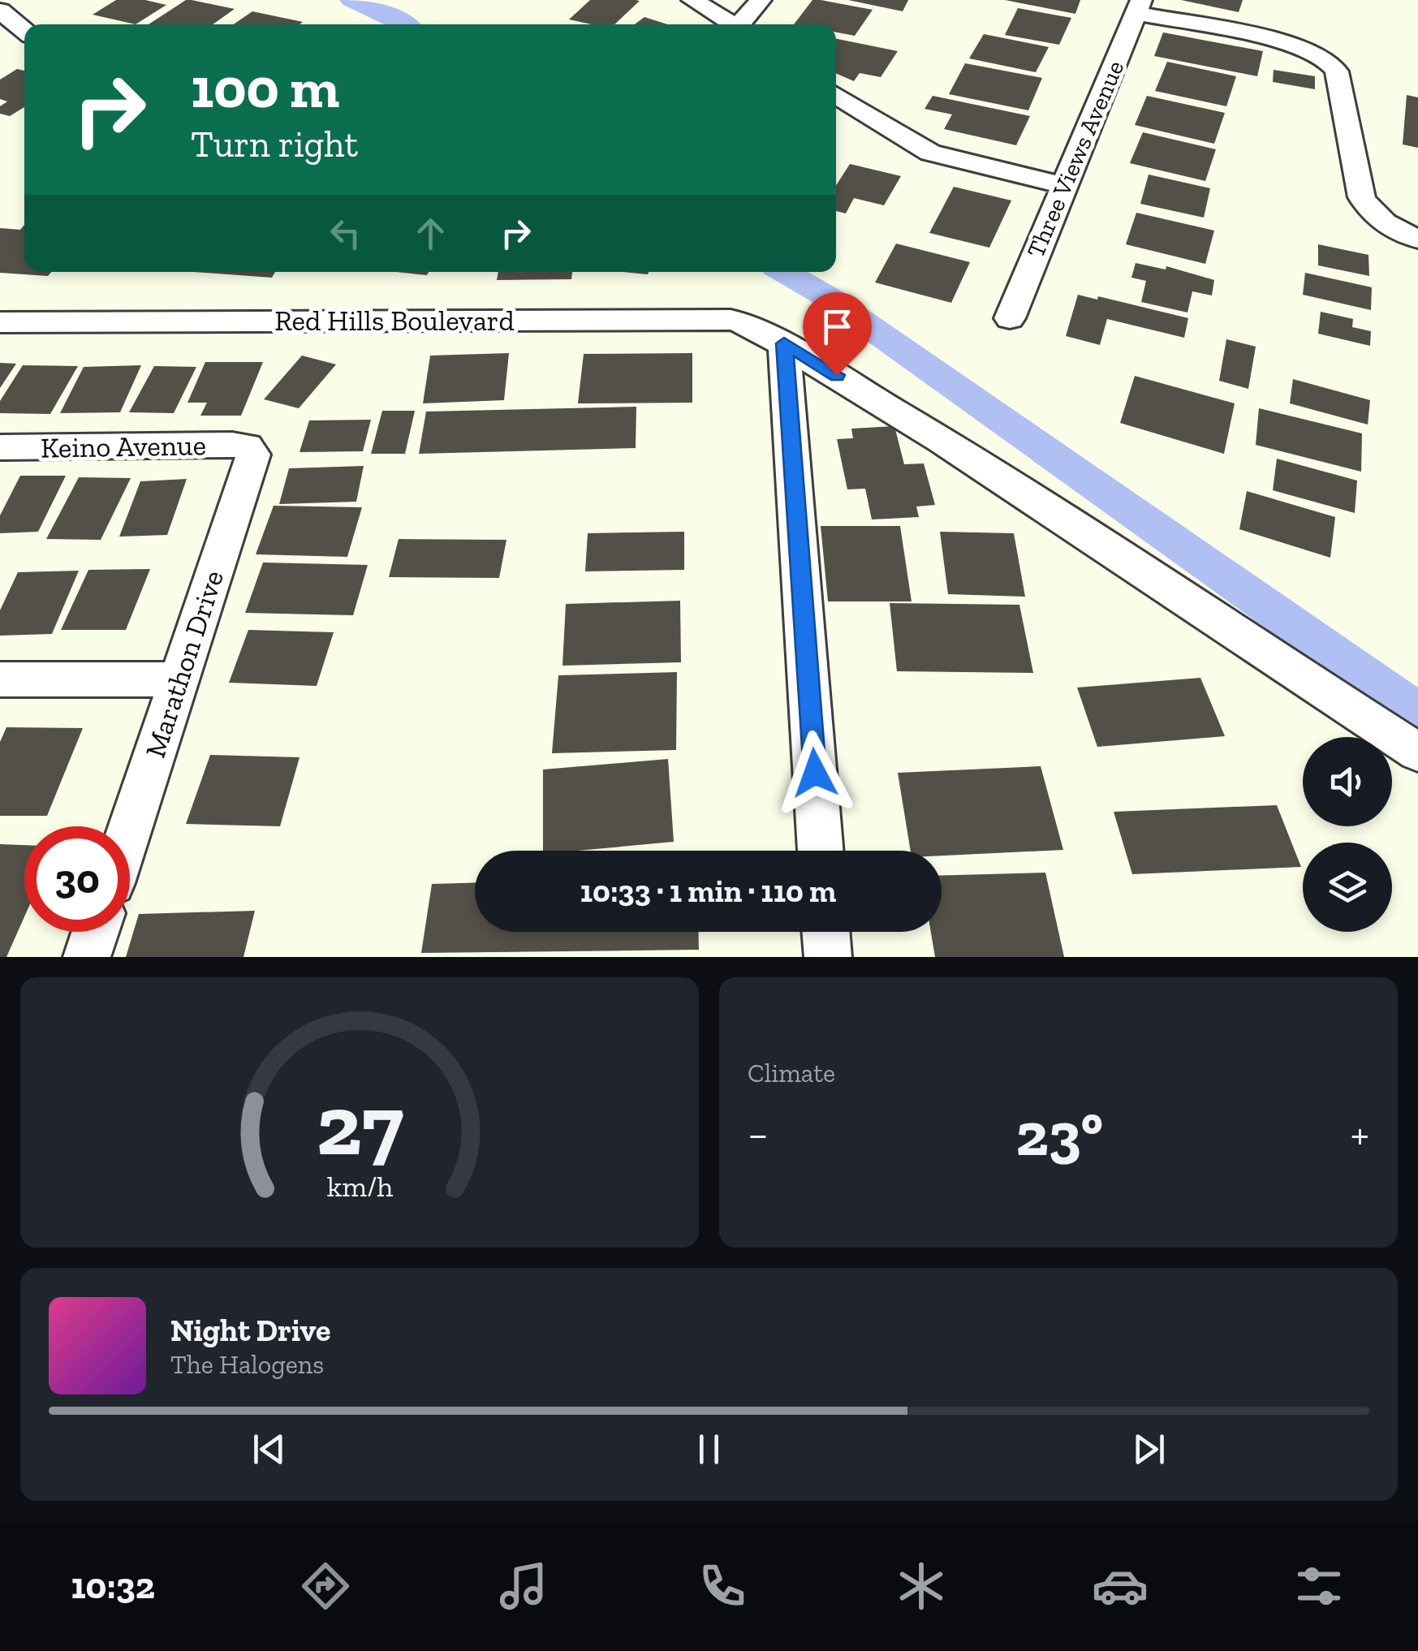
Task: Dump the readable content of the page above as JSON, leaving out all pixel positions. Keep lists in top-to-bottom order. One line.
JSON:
{"streets":{"street":["Three Views Avenue","Red Hills Boulevard","Keino Avenue","Marathon Drive"]},"crossings":[["Keino Avenue","Marathon Drive"]],"page":{"turn":["100 m","Turn right"],"limit":"30","trip":"10:33 · 1 min · 110 m","tile":"Climate","heat":["−","23°","+"],"song":["Night Drive","The Halogens"],"tabs":"10:32","gauge":["27","km/h"]}}
